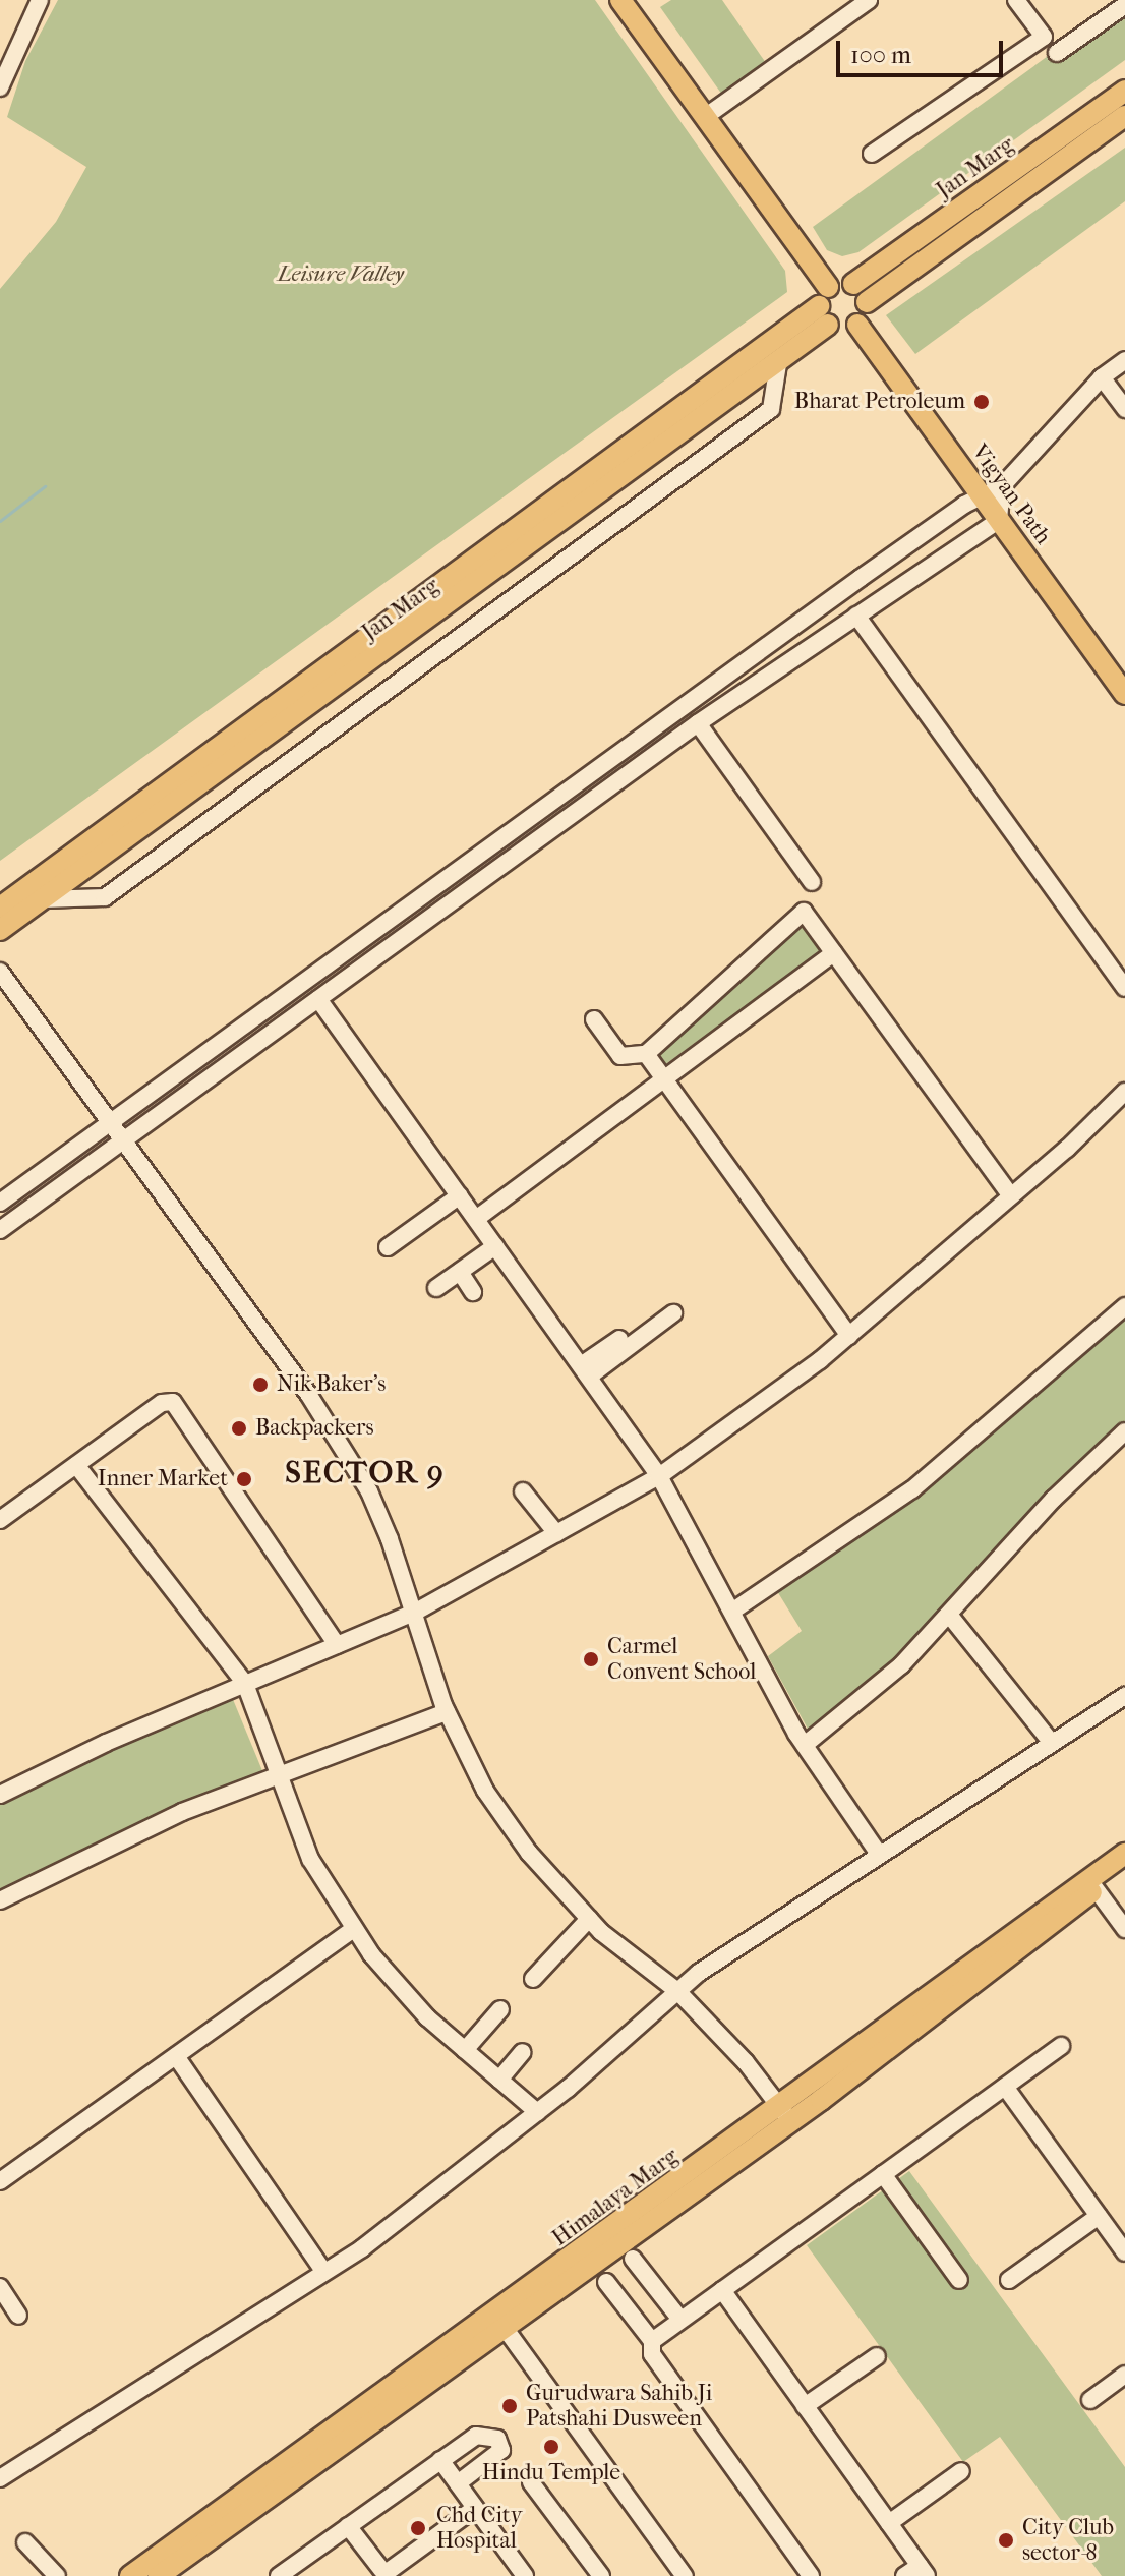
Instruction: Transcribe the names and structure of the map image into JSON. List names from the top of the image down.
{
  "streets": {
    "main road": ["Jan Marg", "Vigyan Path", "Himalaya Marg"]
  },
  "crossings": [
    ["Jan Marg", "Vigyan Path"]
  ],
  "districts": ["SECTOR 9"],
  "parks": ["Leisure Valley"],
  "places": [
    "Bharat Petroleum",
    "Nik Baker's",
    "Backpackers",
    "Inner Market",
    "Carmel Convent School",
    "Gurudwara Sahib Ji Patshahi Dusween",
    "Hindu Temple",
    "Chd City Hospital",
    "City Club sector-8"
  ],
  "scale_bar": "100 m"
}
